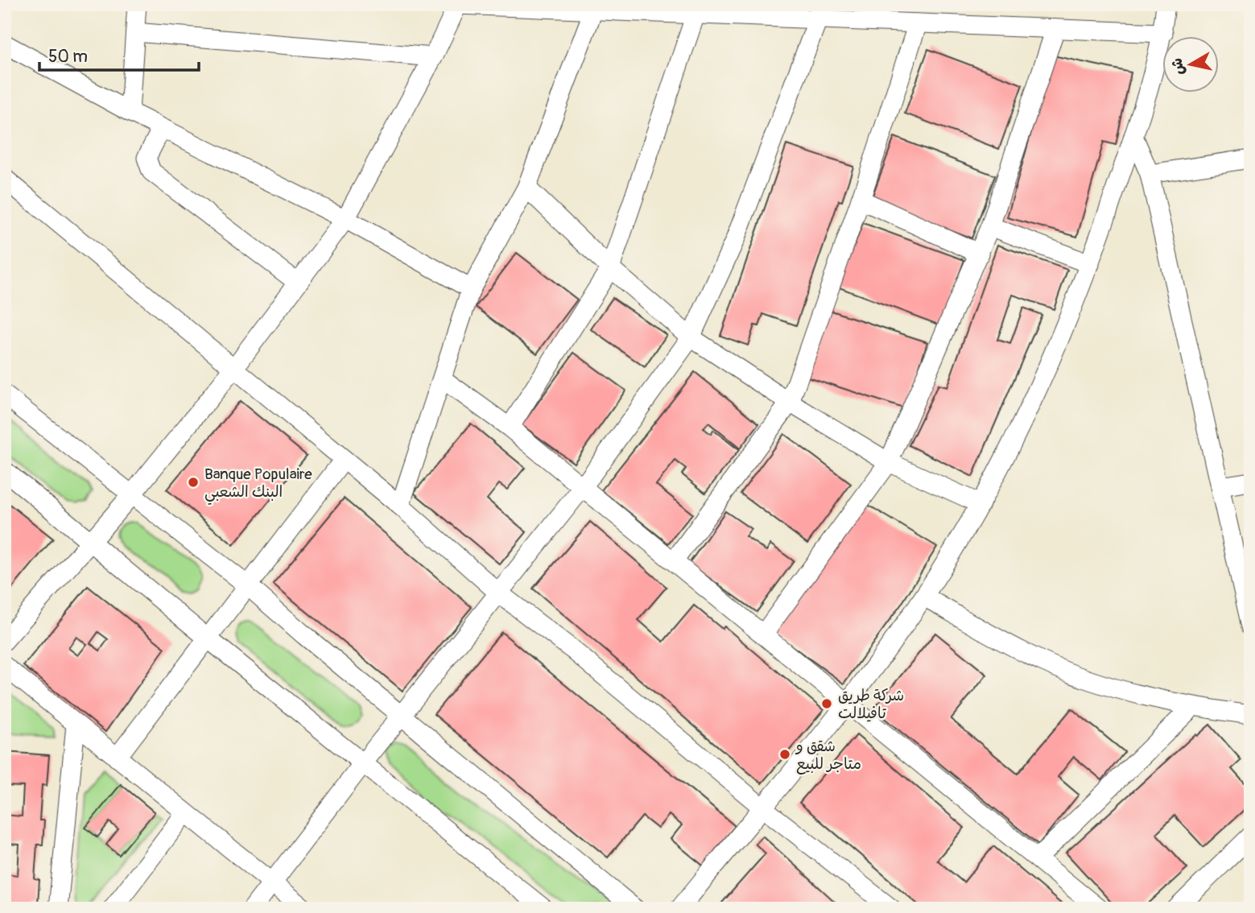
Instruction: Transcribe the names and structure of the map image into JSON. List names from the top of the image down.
{
  "places": ["Banque Populaire البنك الشعبي", "شركة طريق تافيلالت", "شقق و متاجر للبيع"],
  "scale_bar": "50 m",
  "north": "left"
}
